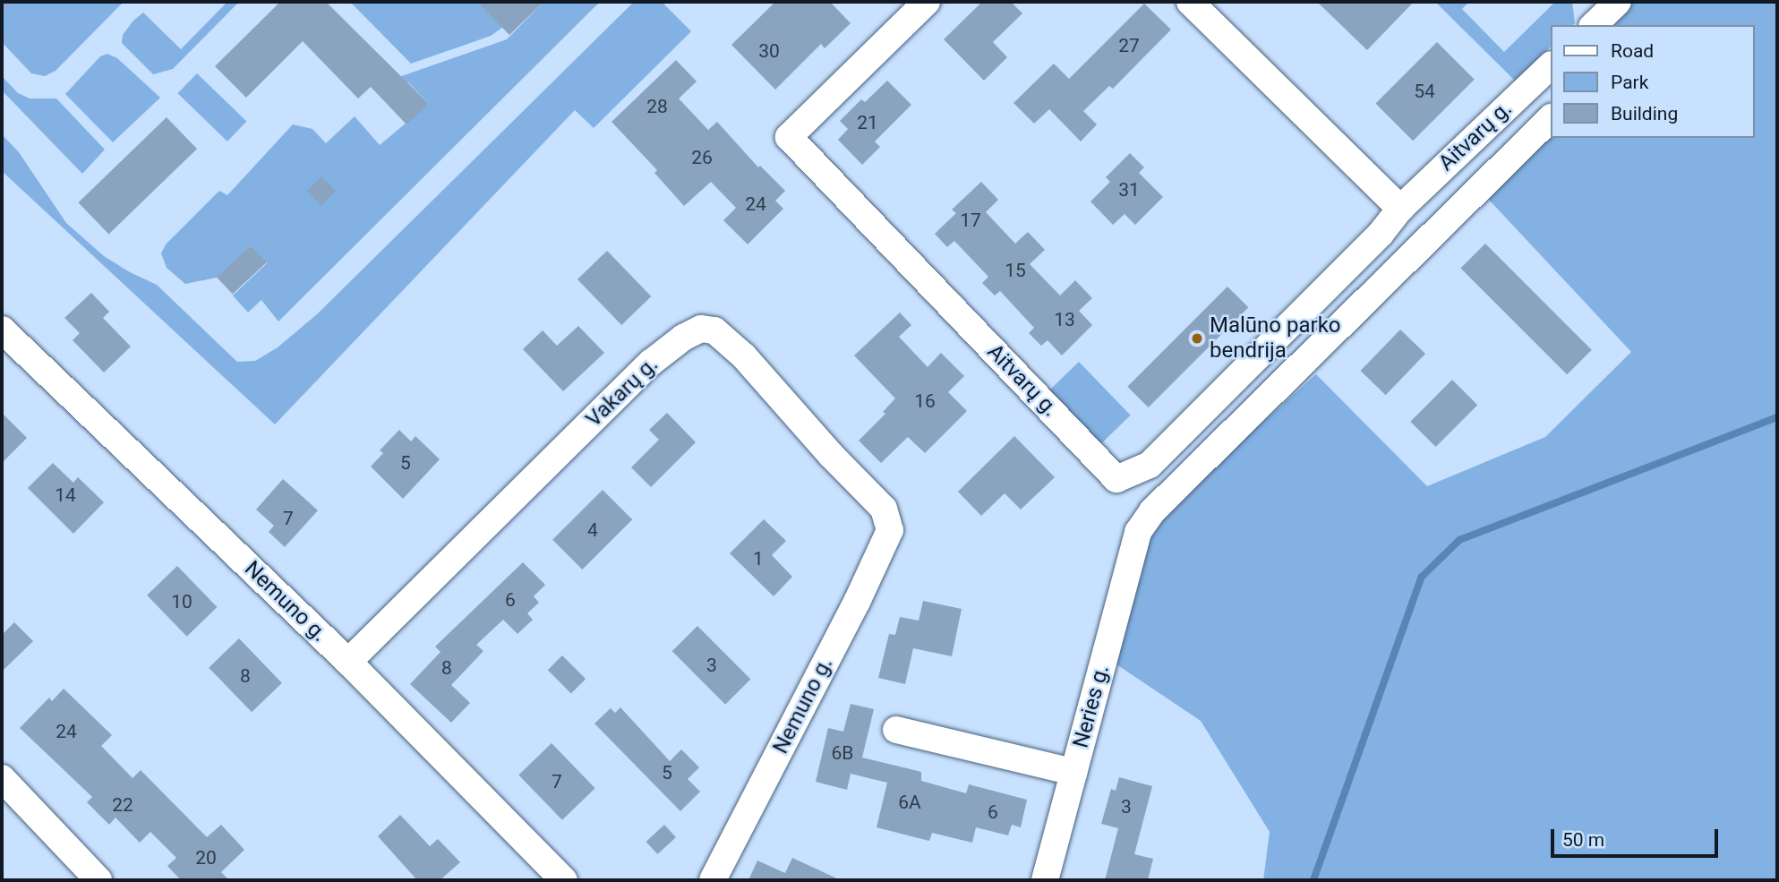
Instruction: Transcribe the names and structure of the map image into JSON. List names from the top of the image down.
{
  "streets": {
    "street": [
      "Aitvarų g.",
      "Vakarų g.",
      "Nemuno g.",
      "Neries g."
    ]
  },
  "crossings": [
    ["Vakarų g.", "Nemuno g."]
  ],
  "places": ["Malūno parko bendrija"],
  "house_numbers": [
    "27",
    "30",
    "54",
    "28",
    "21",
    "26",
    "31",
    "24",
    "17",
    "15",
    "13",
    "16",
    "5",
    "14",
    "7",
    "4",
    "1",
    "6",
    "10",
    "3",
    "8",
    "8",
    "24",
    "6B",
    "5",
    "7",
    "6A",
    "22",
    "3",
    "6",
    "20"
  ],
  "legend": ["Road", "Park", "Building"],
  "scale_bar": "50 m"
}
